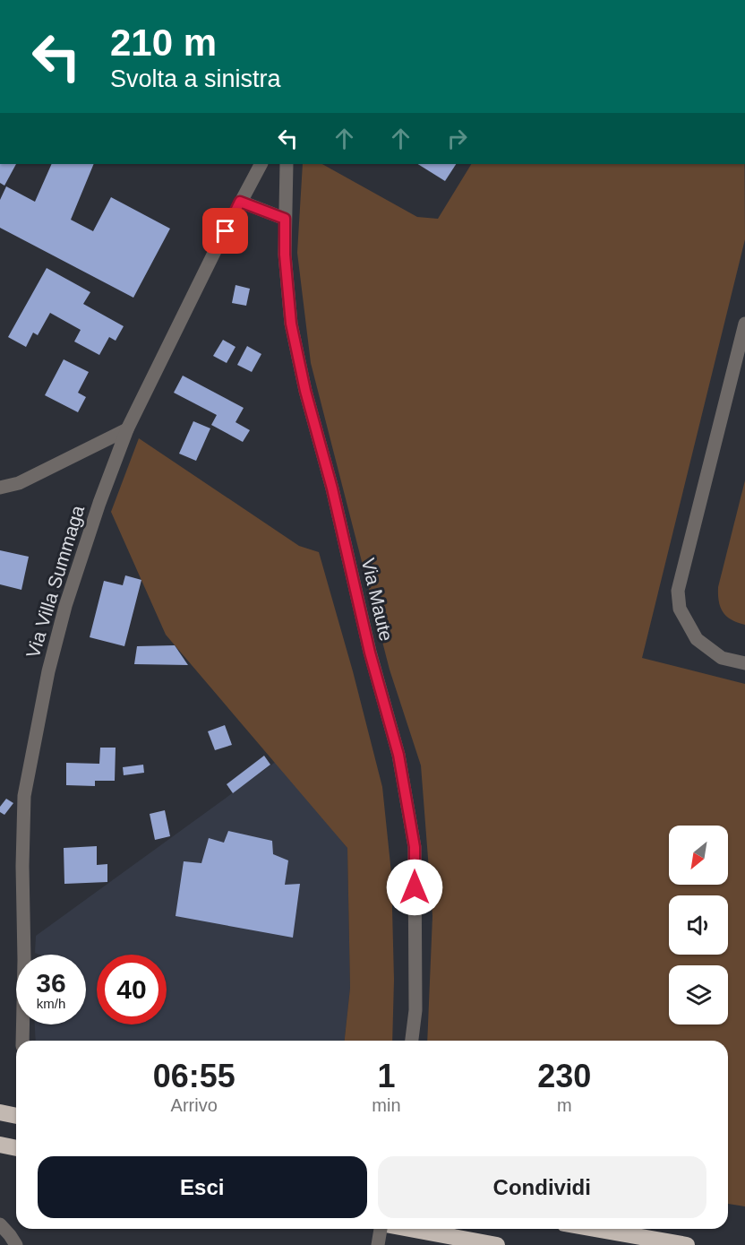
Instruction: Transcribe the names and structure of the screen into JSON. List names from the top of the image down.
{
  "streets": {
    "street": ["Via Villa Summaga", "Via Maute"]
  },
  "north": "bottom left",
  "page": {
    "turn": ["210 m", "Svolta a sinistra"],
    "speed": "36 km/h",
    "limit": "40",
    "eta": [
      "06:55",
      "Arrivo",
      "1",
      "min",
      "230",
      "m"
    ],
    "buttons": ["Esci", "Condividi"]
  }
}
